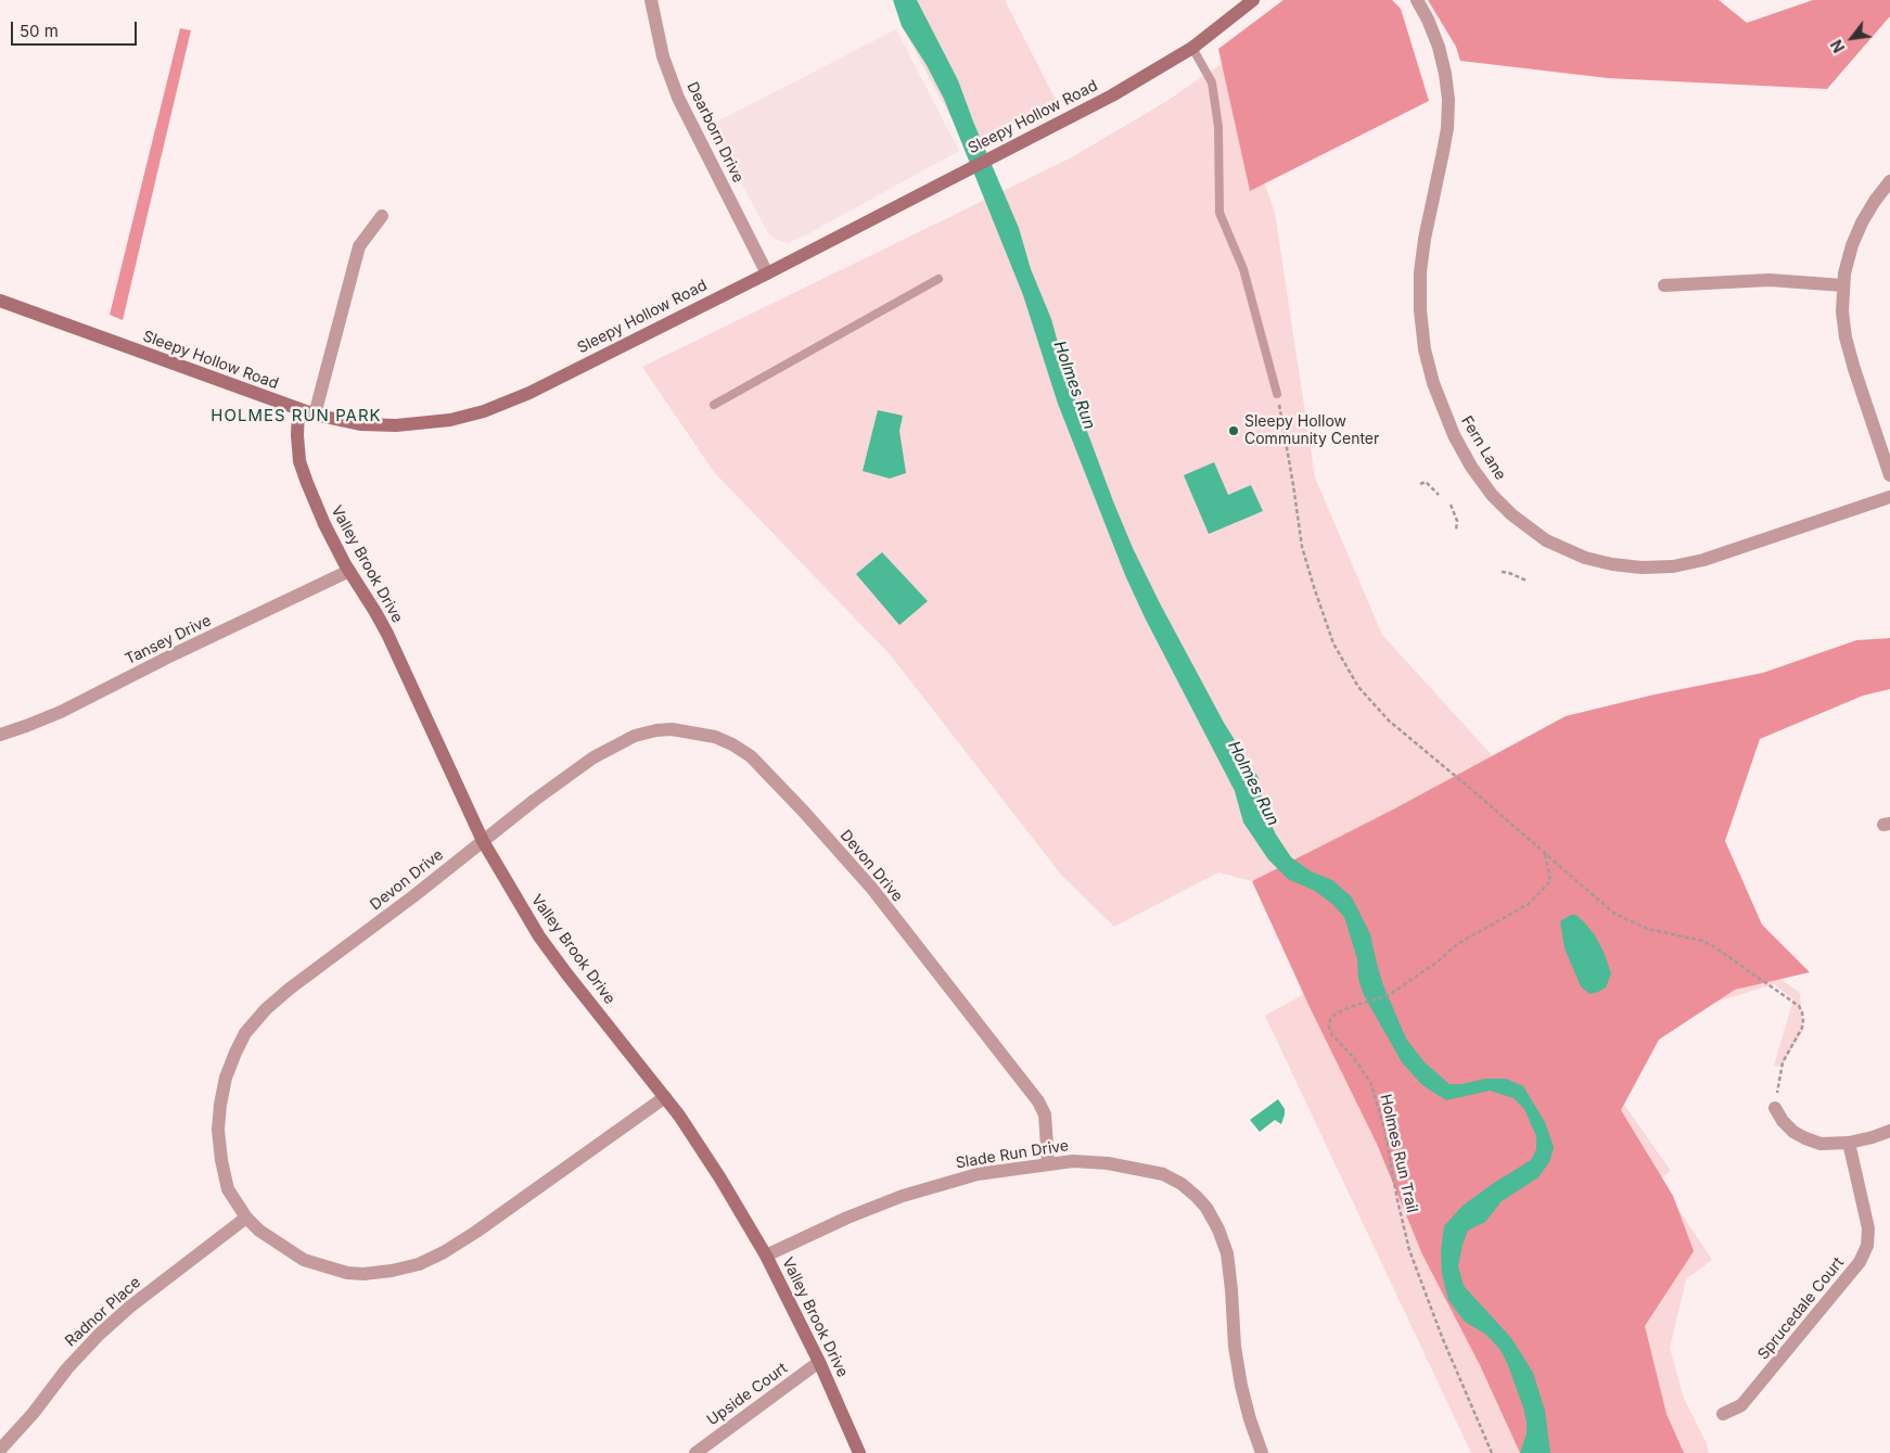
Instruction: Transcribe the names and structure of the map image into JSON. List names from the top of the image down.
{
  "streets": {
    "main road": ["Sleepy Hollow Road", "Valley Brook Drive"],
    "street": [
      "Dearborn Drive",
      "Fern Lane",
      "Tansey Drive",
      "Devon Drive",
      "Slade Run Drive",
      "Sprucedale Court",
      "Radnor Place",
      "Upside Court"
    ],
    "path": ["Holmes Run Trail"]
  },
  "crossings": [
    ["Sleepy Hollow Road", "Dearborn Drive"],
    ["Sleepy Hollow Road", "Valley Brook Drive"],
    ["Valley Brook Drive", "Tansey Drive"],
    ["Valley Brook Drive", "Devon Drive"],
    ["Valley Brook Drive", "Slade Run Drive"],
    ["Valley Brook Drive", "Upside Court"],
    ["Devon Drive", "Slade Run Drive"],
    ["Devon Drive", "Radnor Place"]
  ],
  "districts": ["HOLMES RUN PARK"],
  "water": ["Holmes Run"],
  "places": ["Sleepy Hollow Community Center"],
  "scale_bar": "50 m",
  "north": "bottom left"
}
